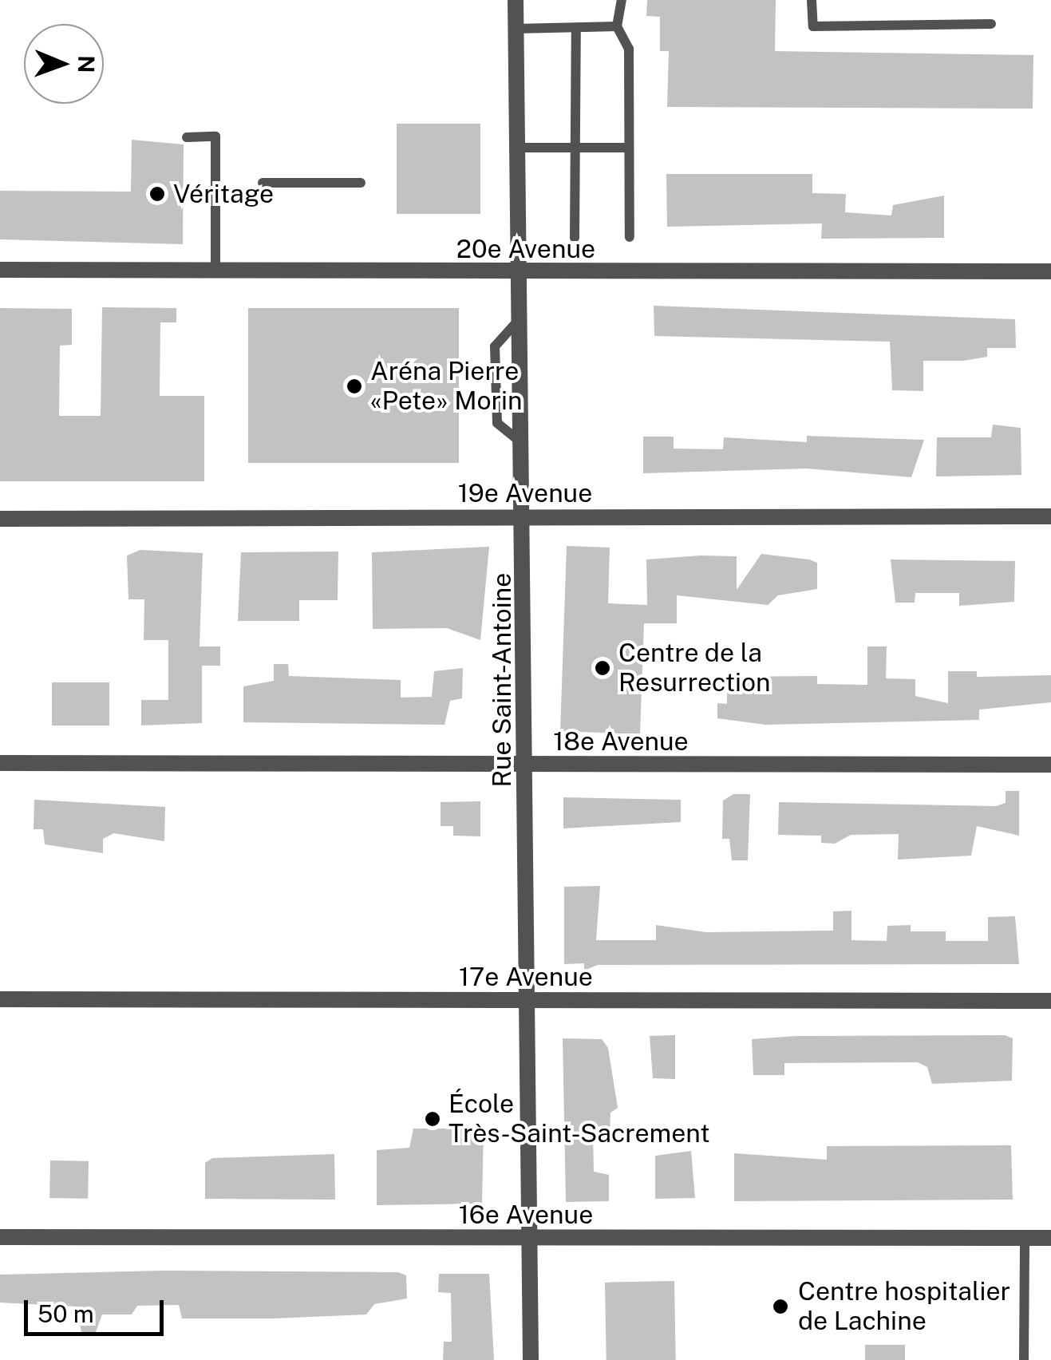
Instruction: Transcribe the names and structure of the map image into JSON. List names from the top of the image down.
{
  "streets": {
    "street": [
      "20e Avenue",
      "19e Avenue",
      "Rue Saint-Antoine",
      "18e Avenue",
      "17e Avenue",
      "16e Avenue"
    ]
  },
  "crossings": [
    ["20e Avenue", "Rue Saint-Antoine"],
    ["19e Avenue", "Rue Saint-Antoine"],
    ["Rue Saint-Antoine", "18e Avenue"],
    ["Rue Saint-Antoine", "17e Avenue"],
    ["Rue Saint-Antoine", "16e Avenue"]
  ],
  "places": [
    "Véritage",
    "Aréna Pierre «Pete» Morin",
    "Centre de la Resurrection",
    "École Très-Saint-Sacrement",
    "Centre hospitalier de Lachine"
  ],
  "scale_bar": "50 m",
  "north": "right"
}
